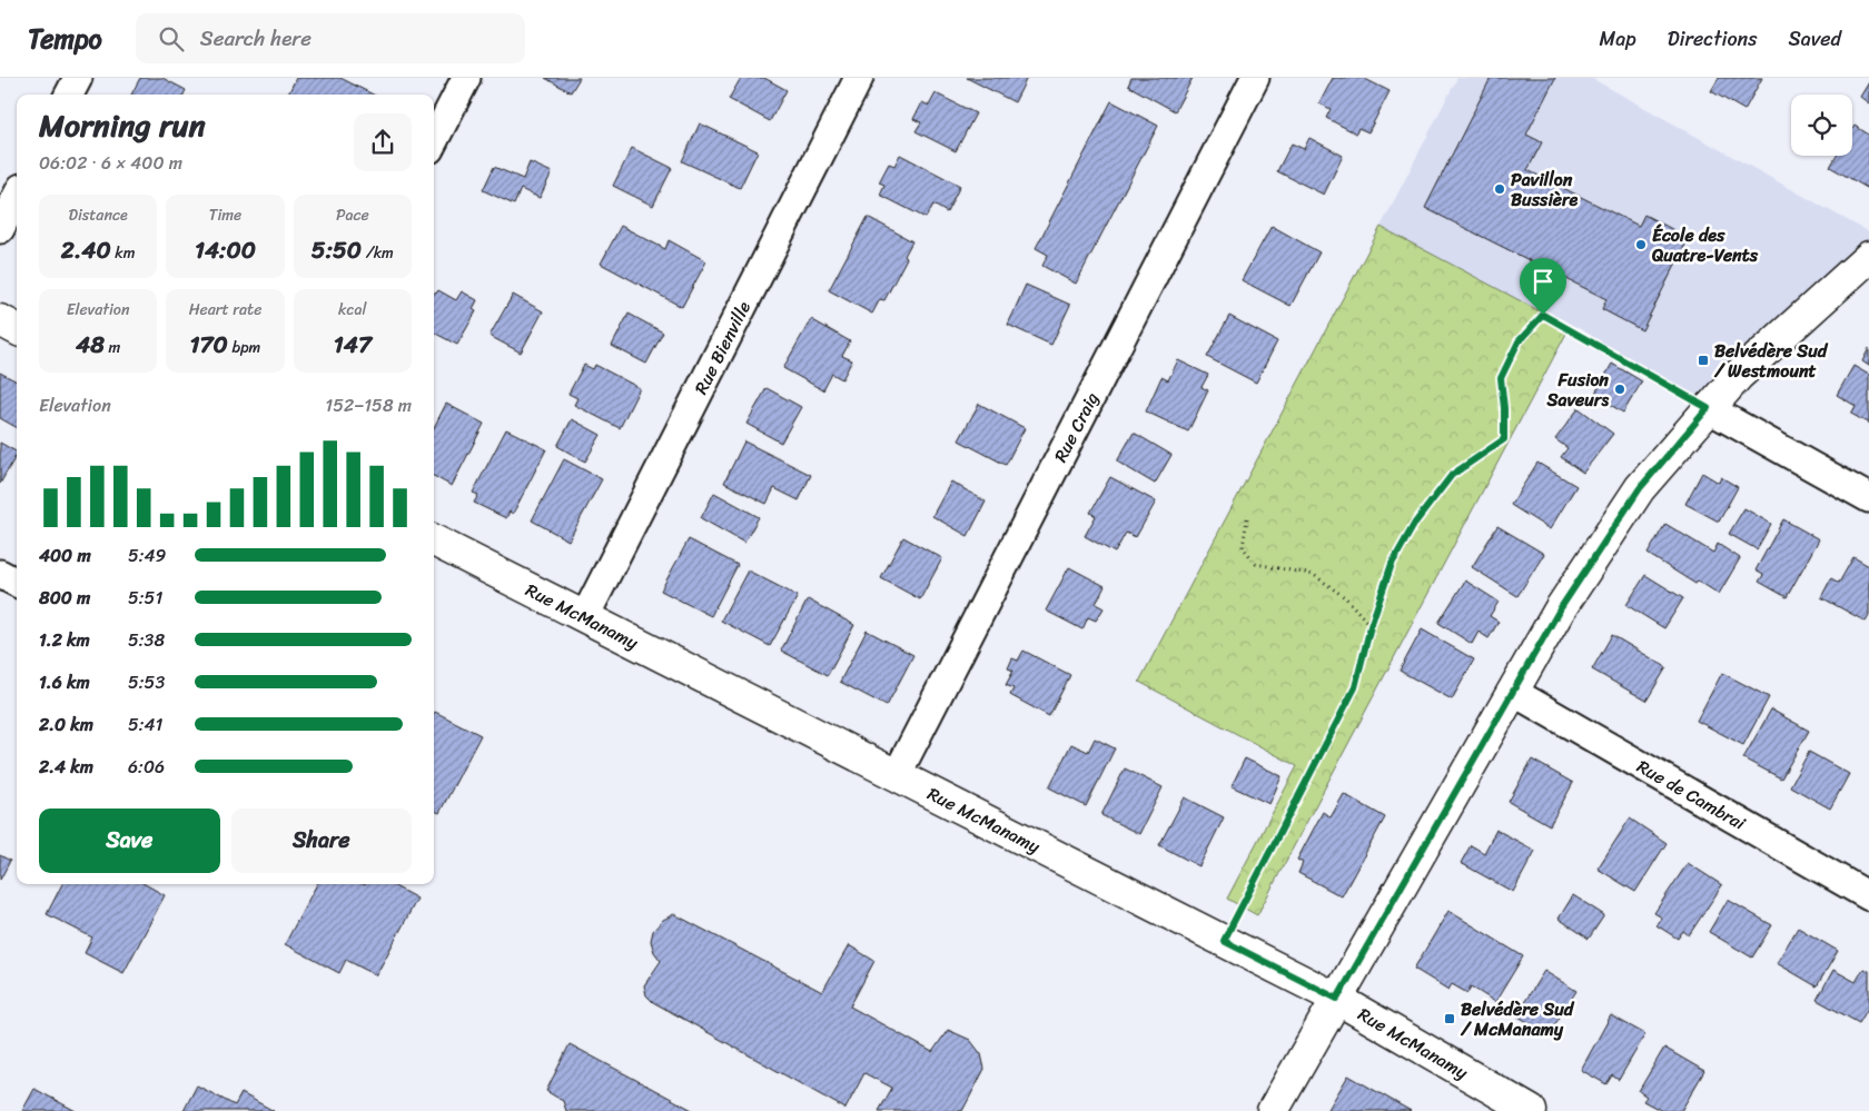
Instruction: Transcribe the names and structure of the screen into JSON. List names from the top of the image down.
{
  "streets": {
    "street": [
      "Rue Bienville",
      "Rue Craig",
      "Rue McManamy",
      "Rue de Cambrai"
    ]
  },
  "crossings": [
    ["Rue Bienville", "Rue McManamy"],
    ["Rue Craig", "Rue McManamy"]
  ],
  "places": {
    "other": ["Pavillon Bussière", "École des Quatre-Vents", "Fusion Saveurs"],
    "transit": ["Belvédère Sud / Westmount", "Belvédère Sud / McManamy"]
  },
  "page": {
    "header": "Tempo",
    "search": "Search here",
    "nav": ["Map", "Directions", "Saved"],
    "heading": ["Morning run", "06:02 · 6 × 400 m"],
    "stats": [
      ["Distance", "2.40 km"],
      ["Time", "14:00"],
      ["Pace", "5:50 /km"],
      ["Elevation", "48 m"],
      ["Heart rate", "170 bpm"],
      ["kcal", "147"]
    ],
    "chart": ["Elevation", "152–158 m"],
    "list": [
      {
        "name": "400 m",
        "note": "5:49"
      },
      {
        "name": "800 m",
        "note": "5:51"
      },
      {
        "name": "1.2 km",
        "note": "5:38"
      },
      {
        "name": "1.6 km",
        "note": "5:53"
      },
      {
        "name": "2.0 km",
        "note": "5:41"
      },
      {
        "name": "2.4 km",
        "note": "6:06"
      }
    ],
    "buttons": ["Save", "Share"]
  }
}
